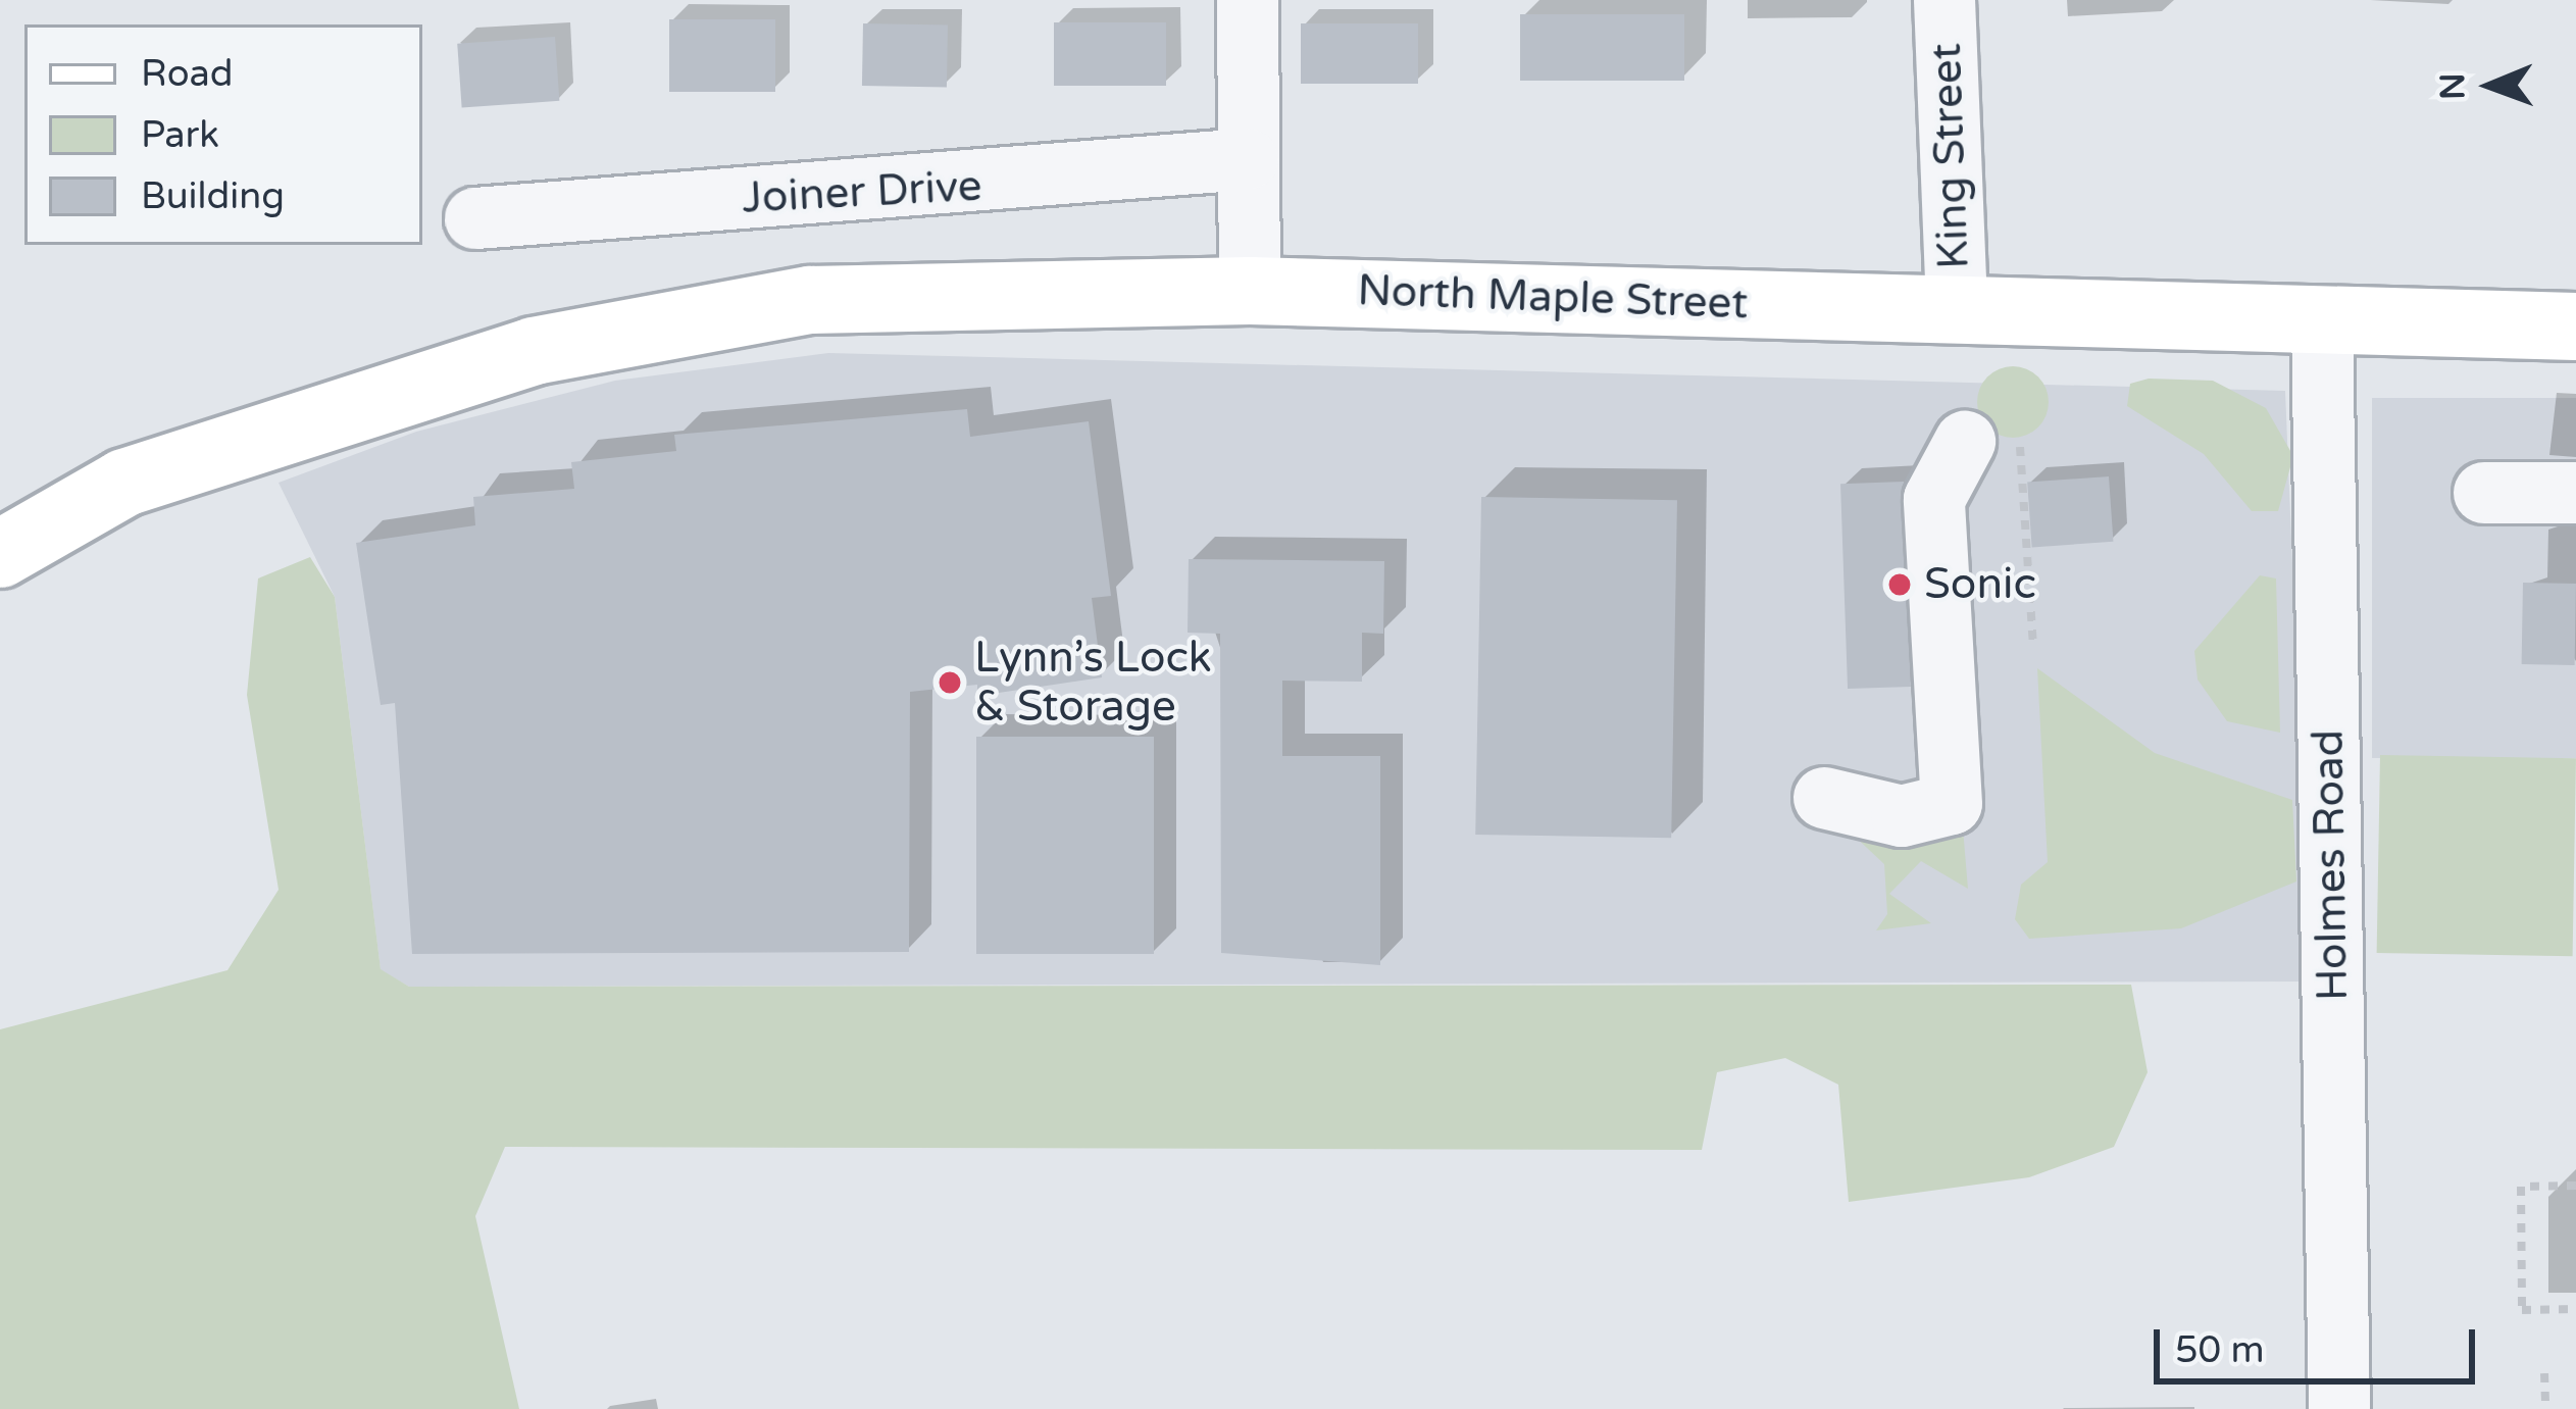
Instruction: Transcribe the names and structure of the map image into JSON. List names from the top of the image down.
{
  "streets": {
    "main road": ["North Maple Street"],
    "street": ["King Street", "Joiner Drive", "Holmes Road"]
  },
  "crossings": [
    ["King Street", "North Maple Street"],
    ["North Maple Street", "Holmes Road"]
  ],
  "places": ["Sonic", "Lynn’s Lock & Storage"],
  "legend": ["Road", "Park", "Building"],
  "scale_bar": "50 m",
  "north": "left"
}
